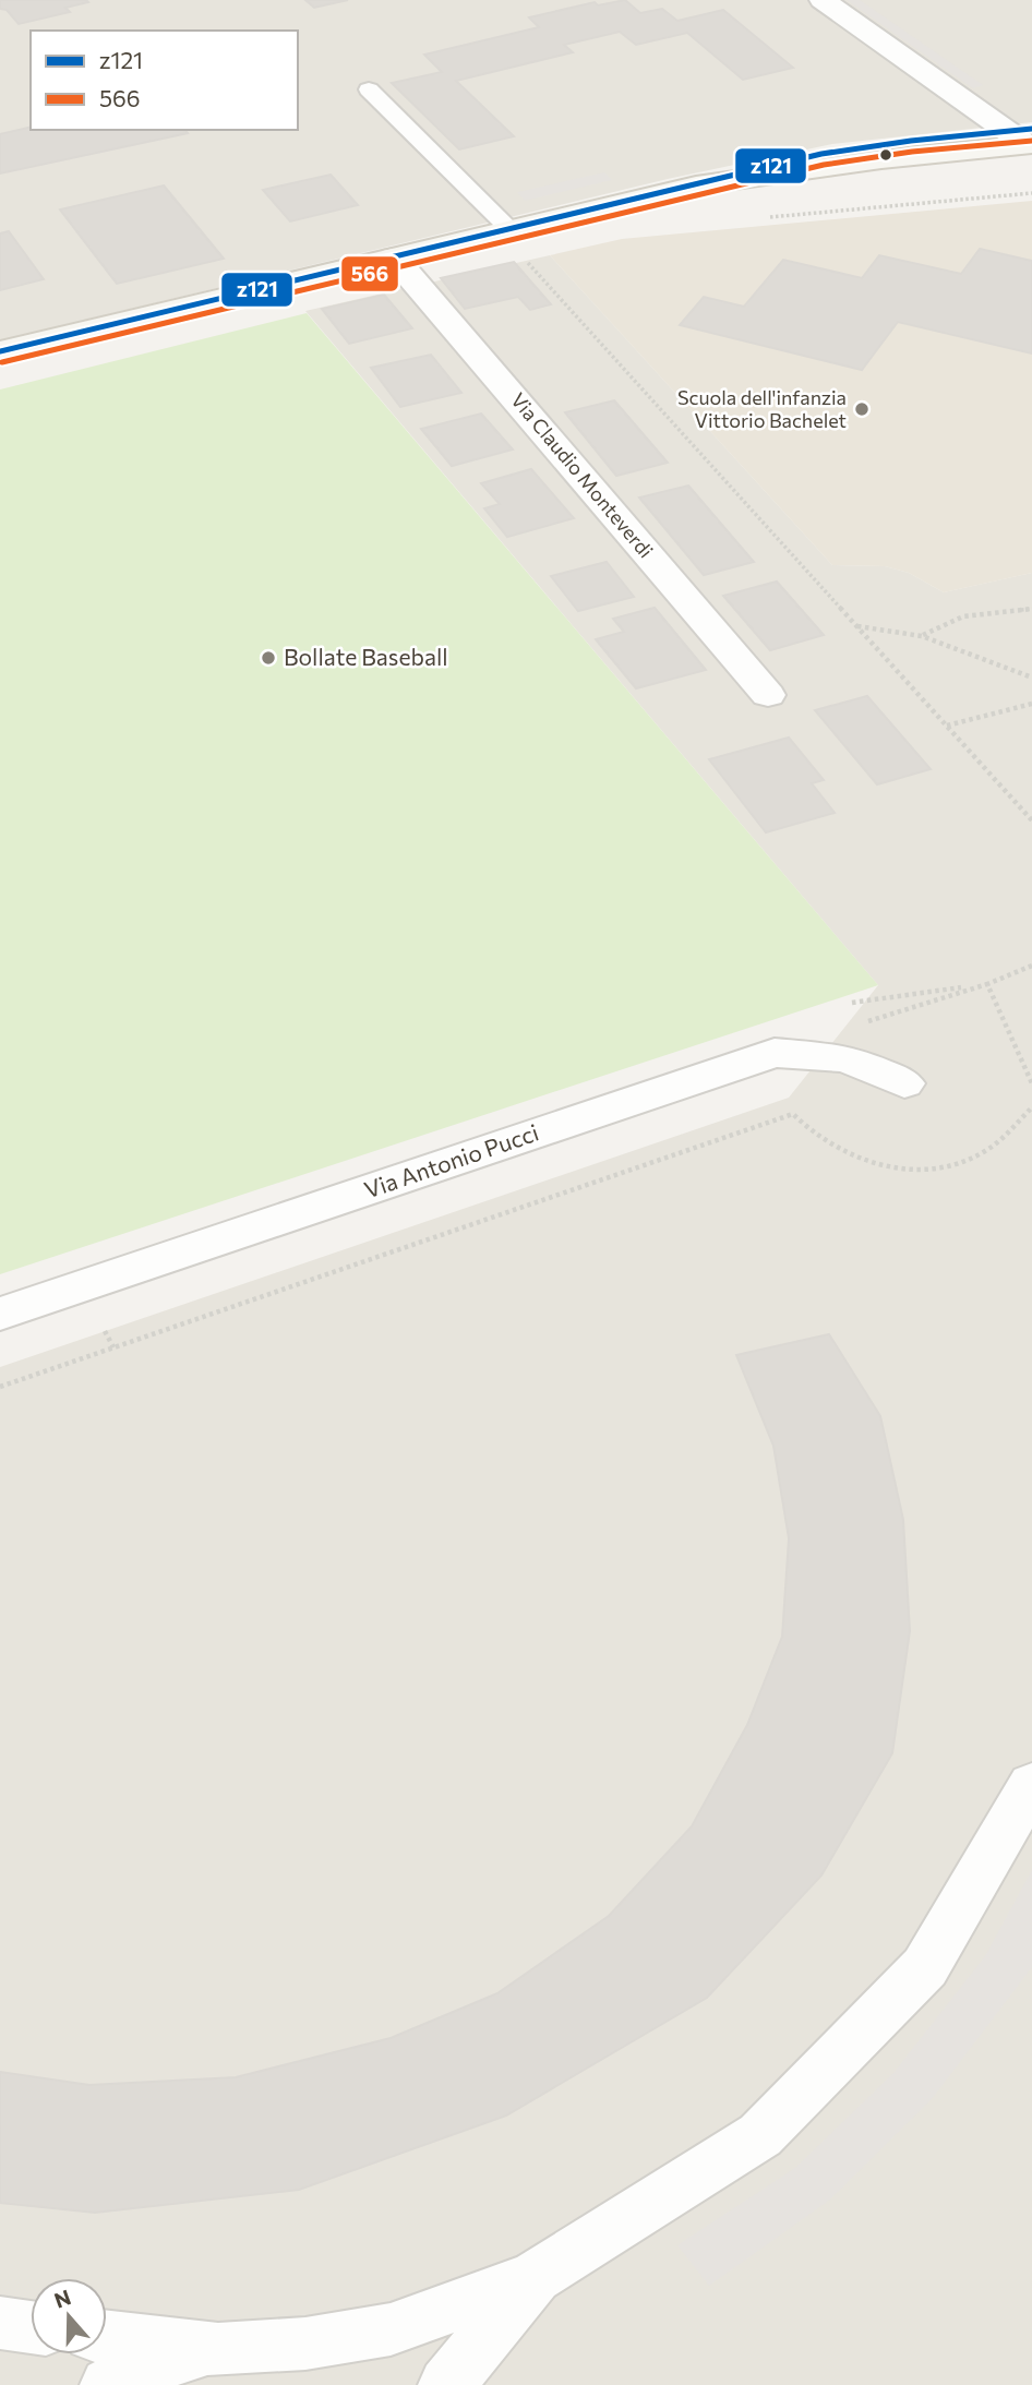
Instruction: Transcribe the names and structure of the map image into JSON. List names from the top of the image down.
{
  "streets": {
    "street": ["Via Claudio Monteverdi", "Via Antonio Pucci"]
  },
  "places": ["Scuola dell'infanzia Vittorio Bachelet", "Bollate Baseball"],
  "lines": ["transit line z121", "transit line 566"],
  "legend": ["z121", "566"],
  "north": "top"
}
